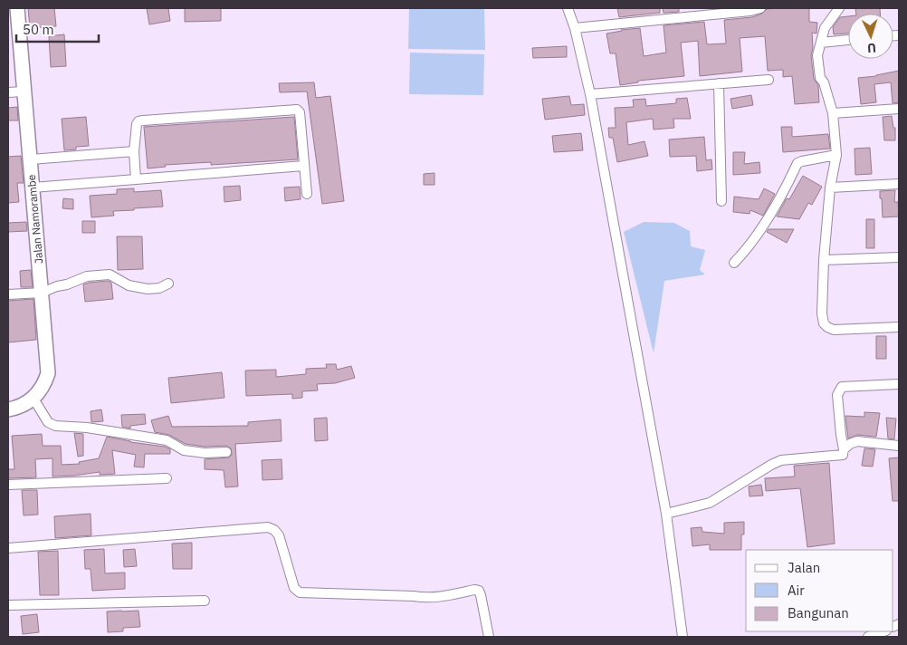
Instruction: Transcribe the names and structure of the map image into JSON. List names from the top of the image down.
{
  "streets": {
    "main road": ["Jalan Namorambe"]
  },
  "legend": ["Jalan", "Air", "Bangunan"],
  "scale_bar": "50 m",
  "north": "bottom"
}
